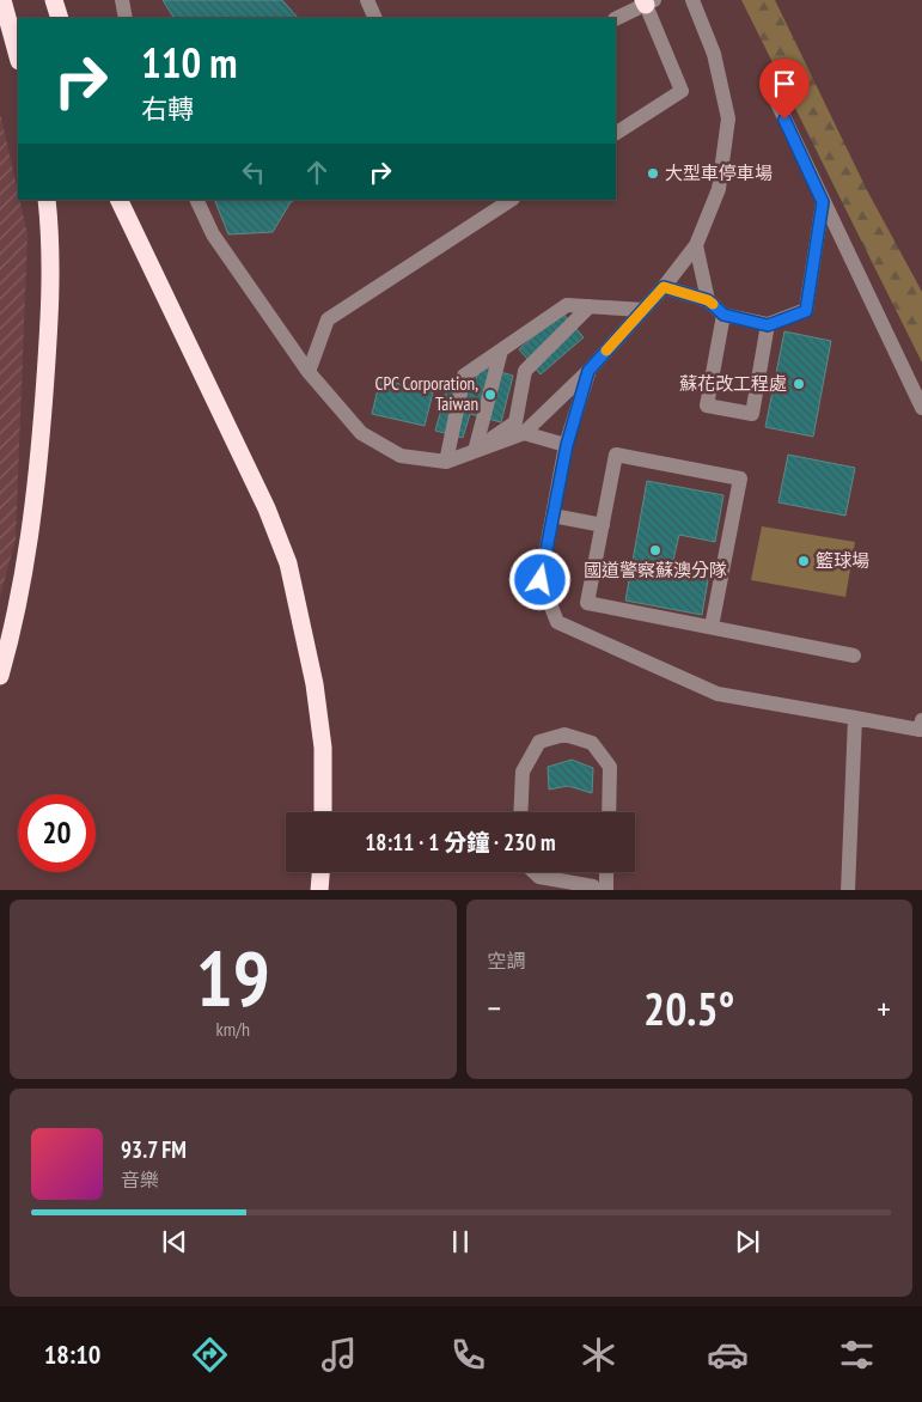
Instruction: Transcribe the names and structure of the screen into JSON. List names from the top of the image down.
{
  "places": [
    "大型車停車場",
    "蘇花改工程處",
    "CPC Corporation, Taiwan",
    "國道警察蘇澳分隊",
    "籃球場"
  ],
  "page": {
    "turn": ["110 m", "右轉"],
    "limit": "20",
    "trip": "18:11 · 1 分鐘 · 230 m",
    "tile": [
      ["19", "km/h"],
      "空調"
    ],
    "heat": ["−", "20.5°", "+"],
    "song": ["93.7 FM", "音樂"],
    "tabs": "18:10"
  }
}
